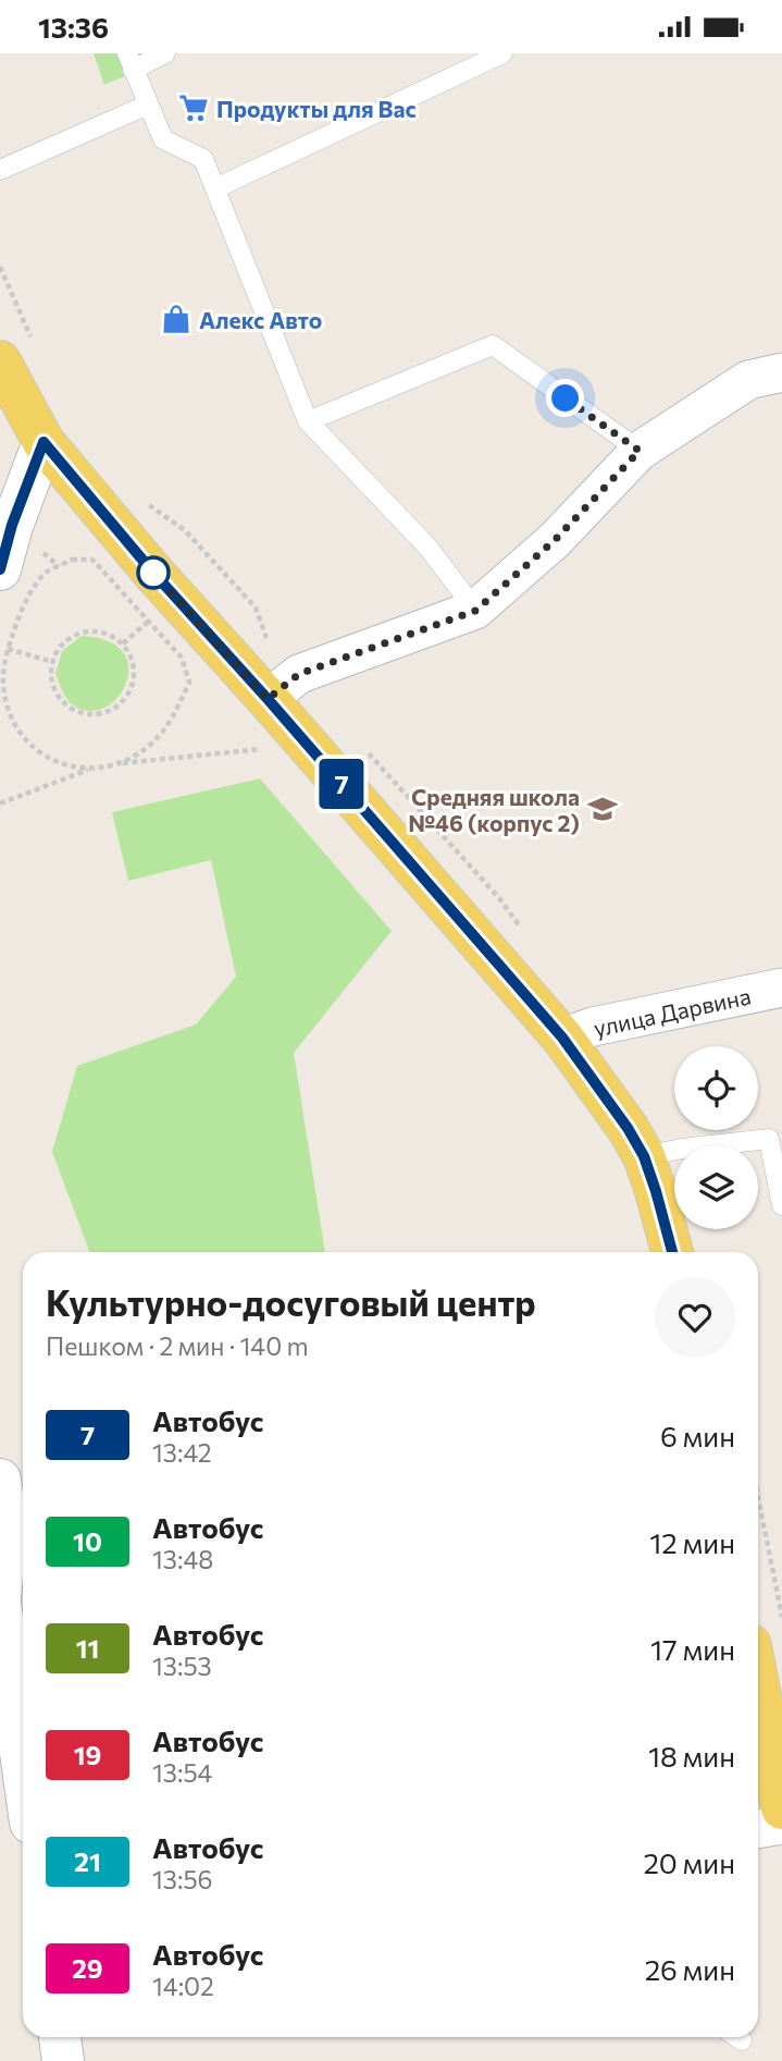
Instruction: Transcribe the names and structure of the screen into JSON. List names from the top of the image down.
{
  "streets": {
    "street": ["улица Дарвина"]
  },
  "places": {
    "supermarket": ["Продукты для Вас"],
    "shop": ["Алекс Авто"],
    "school or university": ["Средняя школа №46 (корпус 2)"]
  },
  "lines": ["bus line 7"],
  "page": {
    "status": "13:36",
    "on_map": "7",
    "heading": ["Культурно-досуговый центр", "Пешком · 2 мин · 140 m"],
    "list": [
      {
        "mark": "7",
        "name": "Автобус",
        "note": "13:42",
        "value": "6 мин"
      },
      {
        "mark": "10",
        "name": "Автобус",
        "note": "13:48",
        "value": "12 мин"
      },
      {
        "mark": "11",
        "name": "Автобус",
        "note": "13:53",
        "value": "17 мин"
      },
      {
        "mark": "19",
        "name": "Автобус",
        "note": "13:54",
        "value": "18 мин"
      },
      {
        "mark": "21",
        "name": "Автобус",
        "note": "13:56",
        "value": "20 мин"
      },
      {
        "mark": "29",
        "name": "Автобус",
        "note": "14:02",
        "value": "26 мин"
      }
    ]
  }
}
